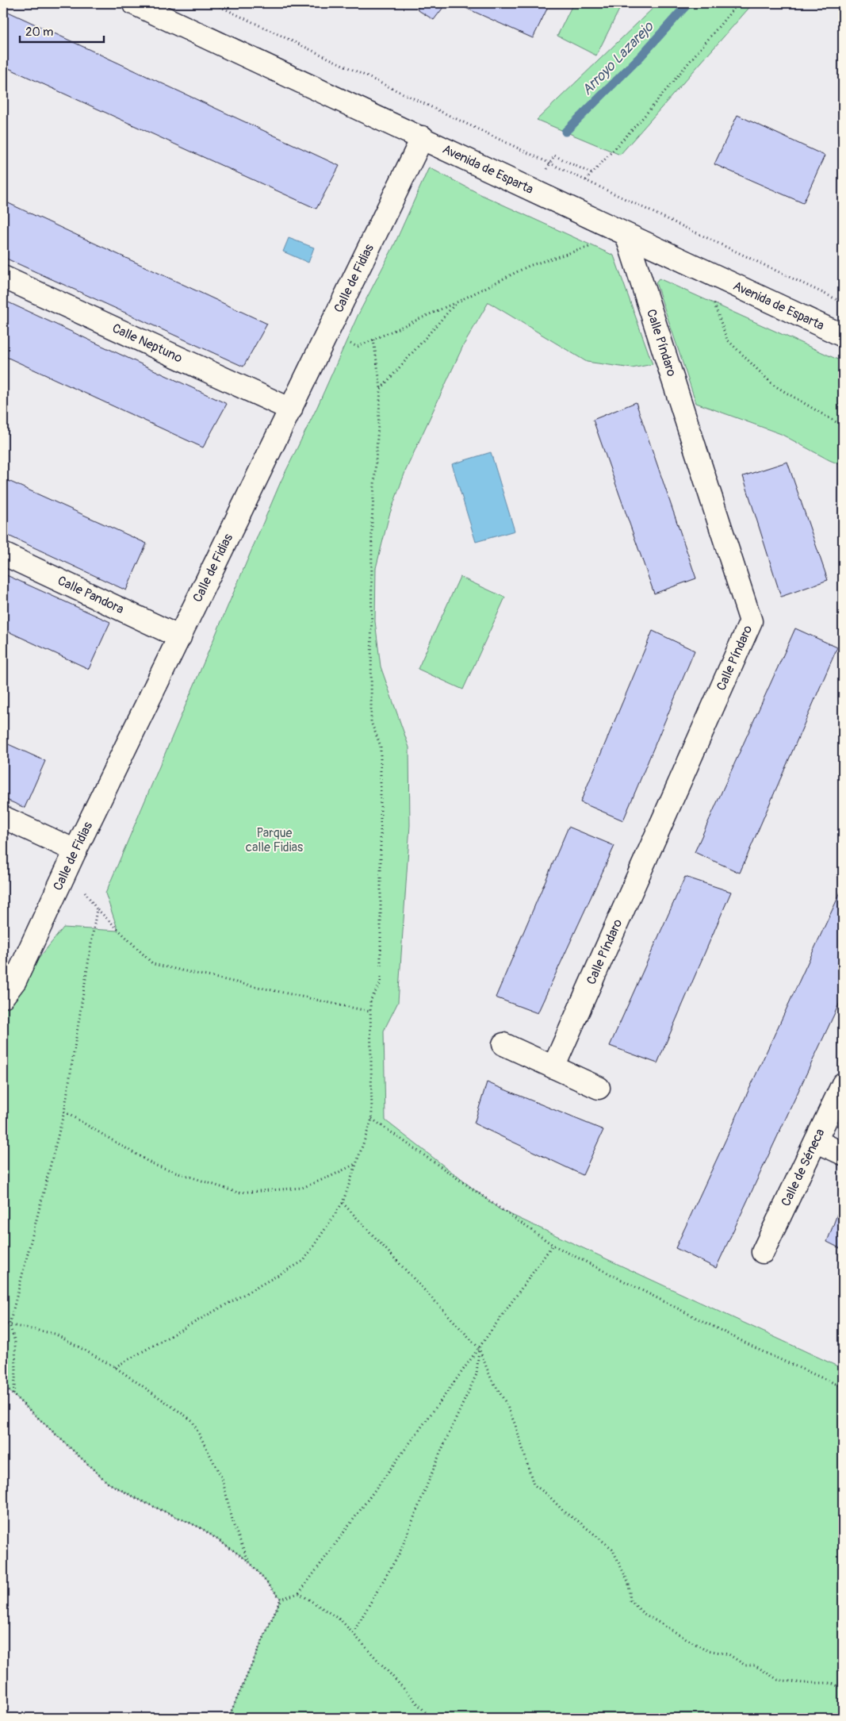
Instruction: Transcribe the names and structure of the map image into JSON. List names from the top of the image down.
{
  "streets": {
    "street": [
      "Avenida de Esparta",
      "Calle de Fidias",
      "Calle Neptuno",
      "Calle Píndaro",
      "Calle Pandora",
      "Calle de Séneca"
    ]
  },
  "crossings": [
    ["Avenida de Esparta", "Calle de Fidias"],
    ["Avenida de Esparta", "Calle Píndaro"],
    ["Calle de Fidias", "Calle Neptuno"],
    ["Calle de Fidias", "Calle Pandora"]
  ],
  "water": ["Arroyo Lazarejo"],
  "parks": ["Parque calle Fidias"],
  "scale_bar": "20 m"
}
